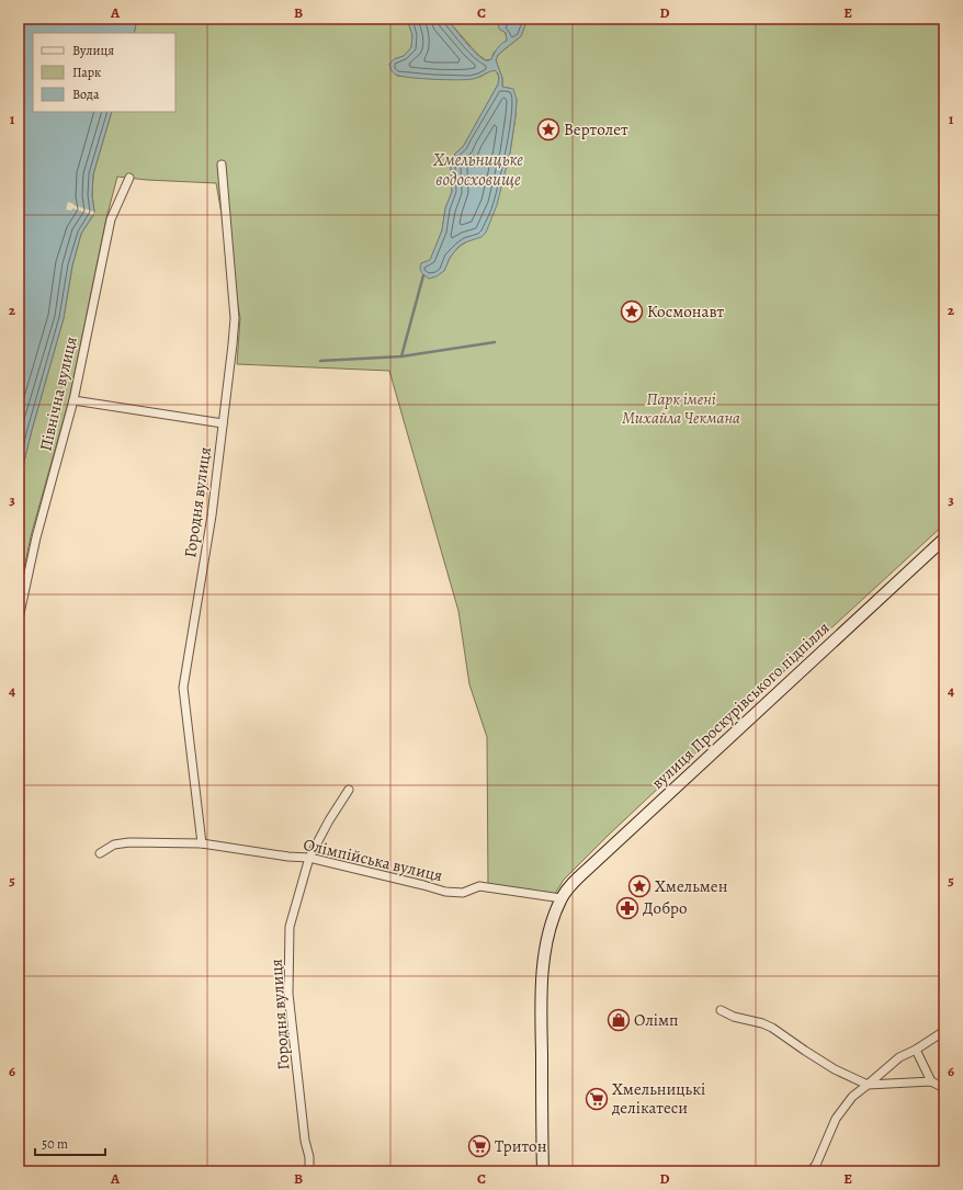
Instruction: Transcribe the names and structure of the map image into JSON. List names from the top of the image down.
{
  "streets": {
    "main road": ["вулиця Проскурівського підпілля"],
    "street": ["Північна вулиця", "Городня вулиця", "Олімпійська вулиця"]
  },
  "crossings": [
    ["Городня вулиця", "Олімпійська вулиця"],
    ["вулиця Проскурівського підпілля", "Олімпійська вулиця"]
  ],
  "water": ["Хмельницьке водосховище"],
  "parks": ["Парк імені Михайла Чекмана"],
  "places": {
    "place": ["Вертолет", "Космонавт", "Хмельмен"],
    "pharmacy": ["Добро"],
    "shop": ["Олімп"],
    "supermarket": ["Хмельницькі делікатеси", "Тритон"]
  },
  "legend": ["Вулиця", "Парк", "Вода"],
  "scale_bar": "50 m",
  "grid": {
    "columns": [
      "A",
      "B",
      "C",
      "D",
      "E"
    ],
    "rows": [
      "1",
      "2",
      "3",
      "4",
      "5",
      "6"
    ]
  }
}
